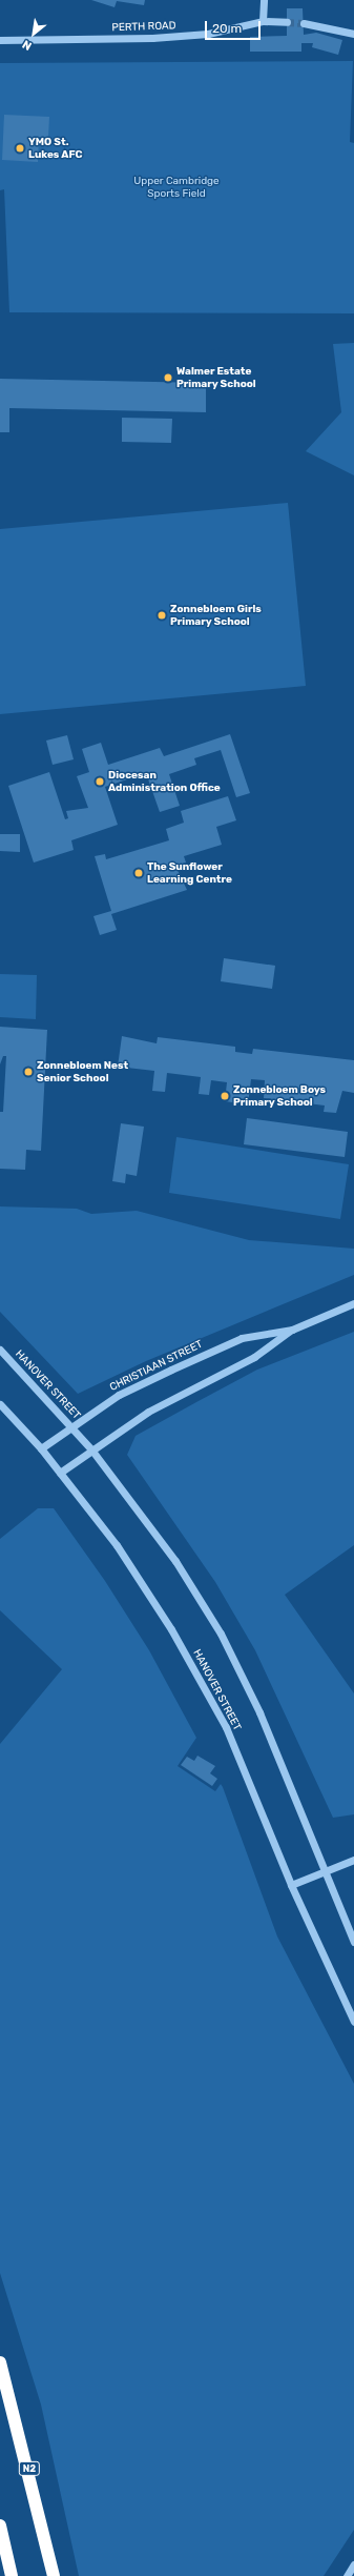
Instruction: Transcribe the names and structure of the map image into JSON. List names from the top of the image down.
{
  "streets": {
    "highway": ["N2"],
    "street": ["PERTH ROAD", "CHRISTIAAN STREET", "HANOVER STREET"]
  },
  "crossings": [
    ["CHRISTIAAN STREET", "HANOVER STREET"]
  ],
  "parks": ["Upper Cambridge Sports Field"],
  "places": [
    "YMO St. Lukes AFC",
    "Walmer Estate Primary School",
    "Zonnebloem Girls Primary School",
    "Diocesan Administration Office",
    "The Sunflower Learning Centre",
    "Zonnebloem Nest Senior School",
    "Zonnebloem Boys Primary School"
  ],
  "scale_bar": "20 m",
  "north": "bottom left"
}
